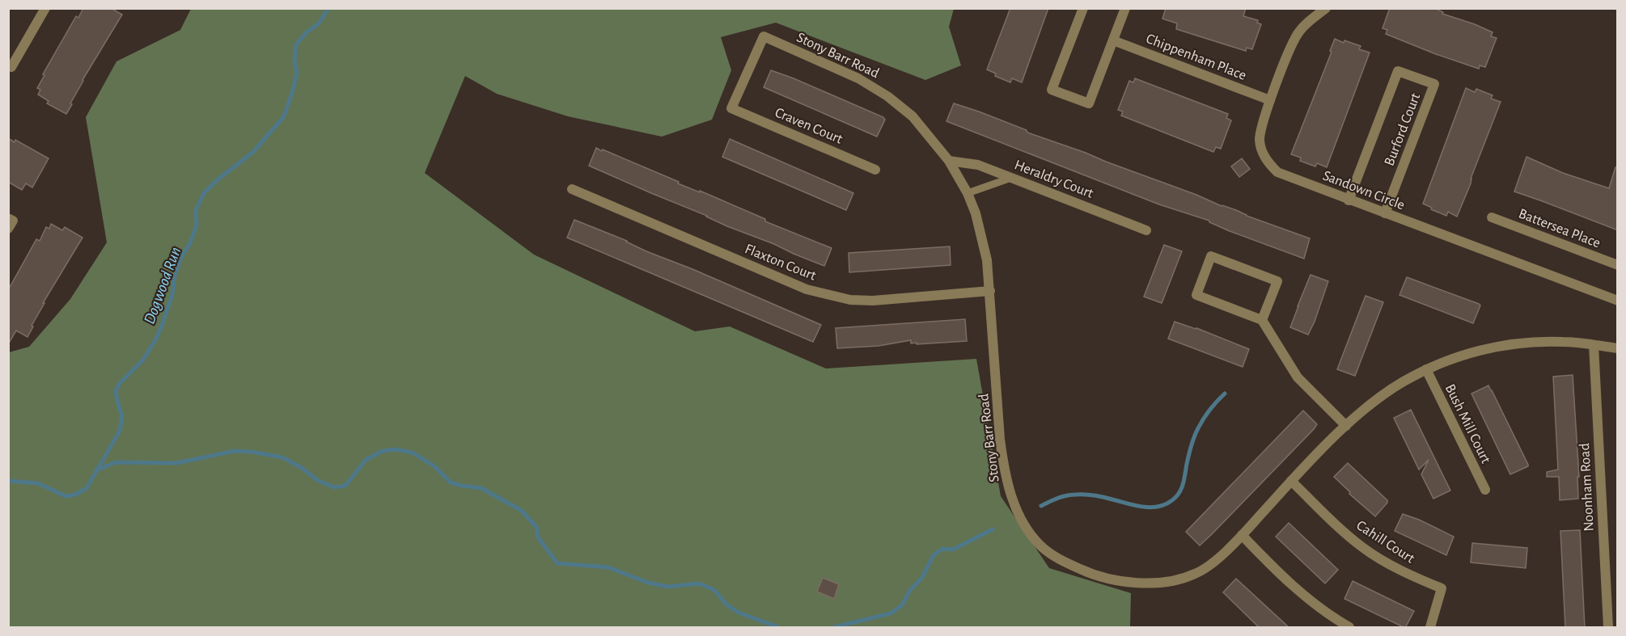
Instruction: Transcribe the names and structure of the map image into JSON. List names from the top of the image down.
{
  "streets": {
    "street": [
      "Stony Barr Road",
      "Chippenham Place",
      "Craven Court",
      "Burford Court",
      "Heraldry Court",
      "Sandown Circle",
      "Battersea Place",
      "Flaxton Court",
      "Bush Mill Court",
      "Noonham Road",
      "Cahill Court"
    ]
  },
  "crossings": [
    ["Stony Barr Road", "Craven Court"],
    ["Stony Barr Road", "Heraldry Court"],
    ["Stony Barr Road", "Flaxton Court"],
    ["Stony Barr Road", "Bush Mill Court"],
    ["Stony Barr Road", "Noonham Road"],
    ["Stony Barr Road", "Cahill Court"],
    ["Chippenham Place", "Sandown Circle"],
    ["Burford Court", "Sandown Circle"]
  ],
  "water": ["Dogwood Run"]
}
